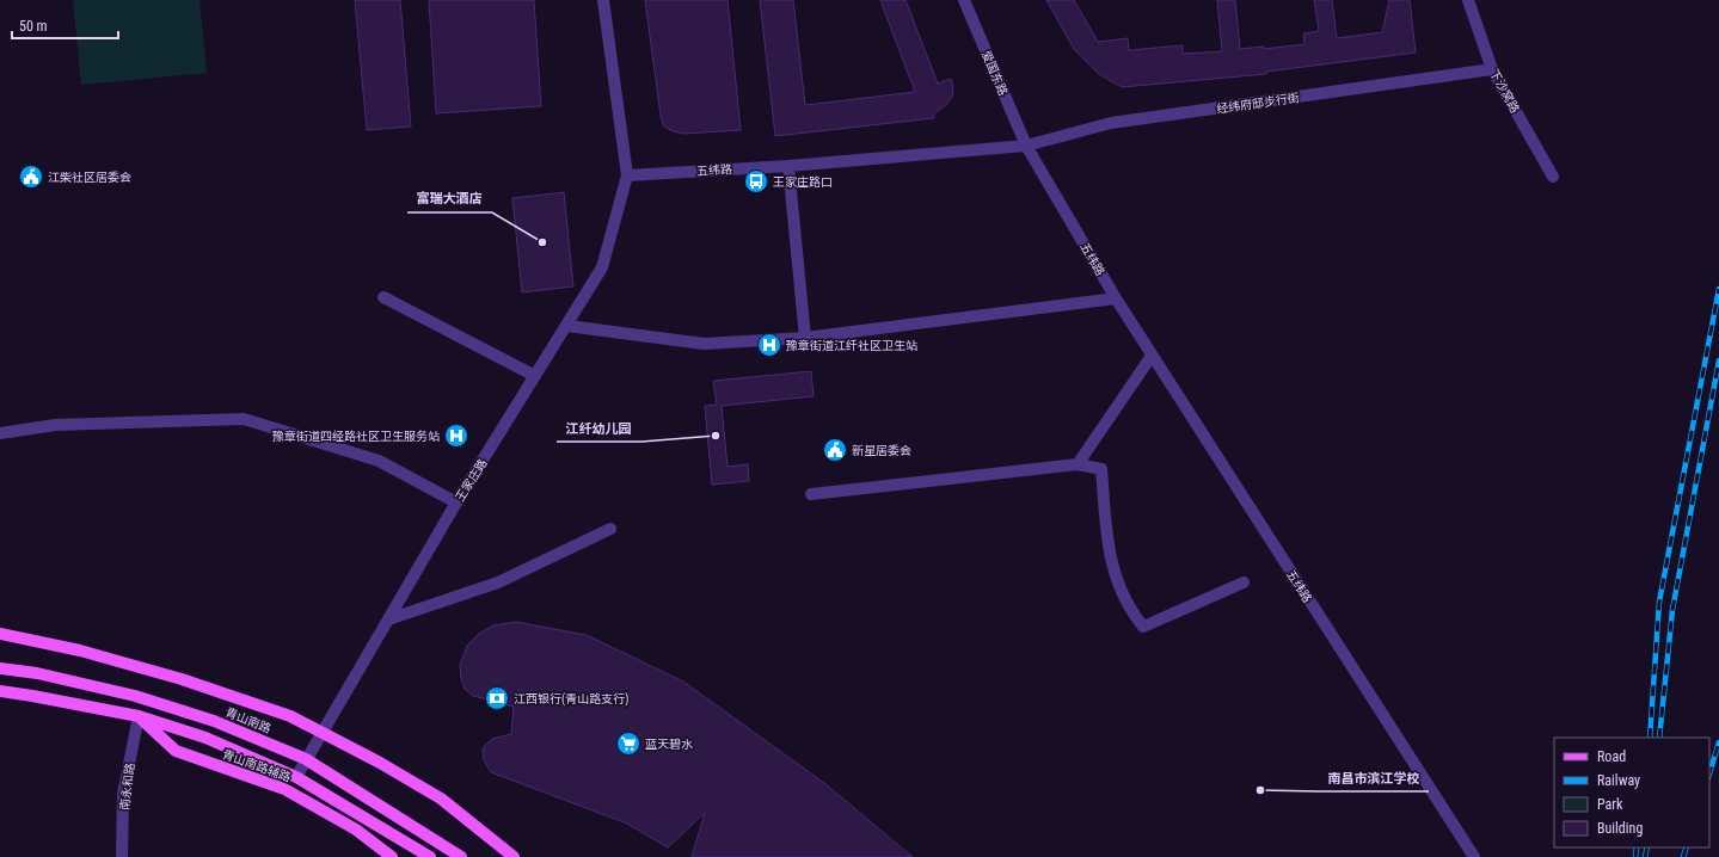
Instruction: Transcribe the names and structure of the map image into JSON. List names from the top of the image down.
{
  "streets": {
    "main road": ["青山南路", "青山南路辅路"],
    "street": [
      "爱国东路",
      "下沙窝路",
      "经纬府邸步行街",
      "五纬路",
      "王家庄路",
      "南永和路"
    ]
  },
  "crossings": [
    ["爱国东路", "经纬府邸步行街"],
    ["爱国东路", "五纬路"],
    ["下沙窝路", "经纬府邸步行街"],
    ["经纬府邸步行街", "五纬路"],
    ["五纬路", "王家庄路"],
    ["王家庄路", "青山南路"],
    ["青山南路辅路", "南永和路"]
  ],
  "places": {
    "public building": ["江柴社区居委会", "新星居委会"],
    "bus stop": ["王家庄路口"],
    "other": ["富瑞大酒店", "江纤幼儿园", "南昌市滨江学校"],
    "hospital": ["豫章街道江纤社区卫生站", "豫章街道四经路社区卫生服务站"],
    "bank": ["江西银行(青山路支行)"],
    "supermarket": ["蓝天碧水"]
  },
  "legend": [
    "Road",
    "Railway",
    "Park",
    "Building"
  ],
  "scale_bar": "50 m"
}
